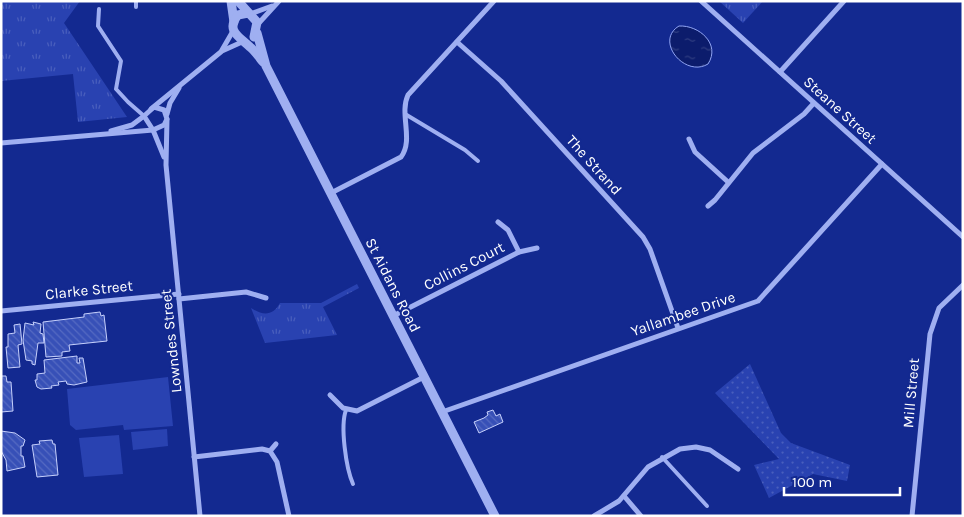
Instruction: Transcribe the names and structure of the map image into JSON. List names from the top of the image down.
{
  "streets": {
    "street": [
      "Steane Street",
      "The Strand",
      "Collins Court",
      "St Aidans Road",
      "Clarke Street",
      "Yallambee Drive",
      "Lowndes Street",
      "Mill Street"
    ]
  },
  "crossings": [
    ["Steane Street", "Yallambee Drive"],
    ["The Strand", "Yallambee Drive"],
    ["Collins Court", "St Aidans Road"],
    ["St Aidans Road", "Yallambee Drive"],
    ["Clarke Street", "Lowndes Street"]
  ],
  "scale_bar": "100 m"
}
